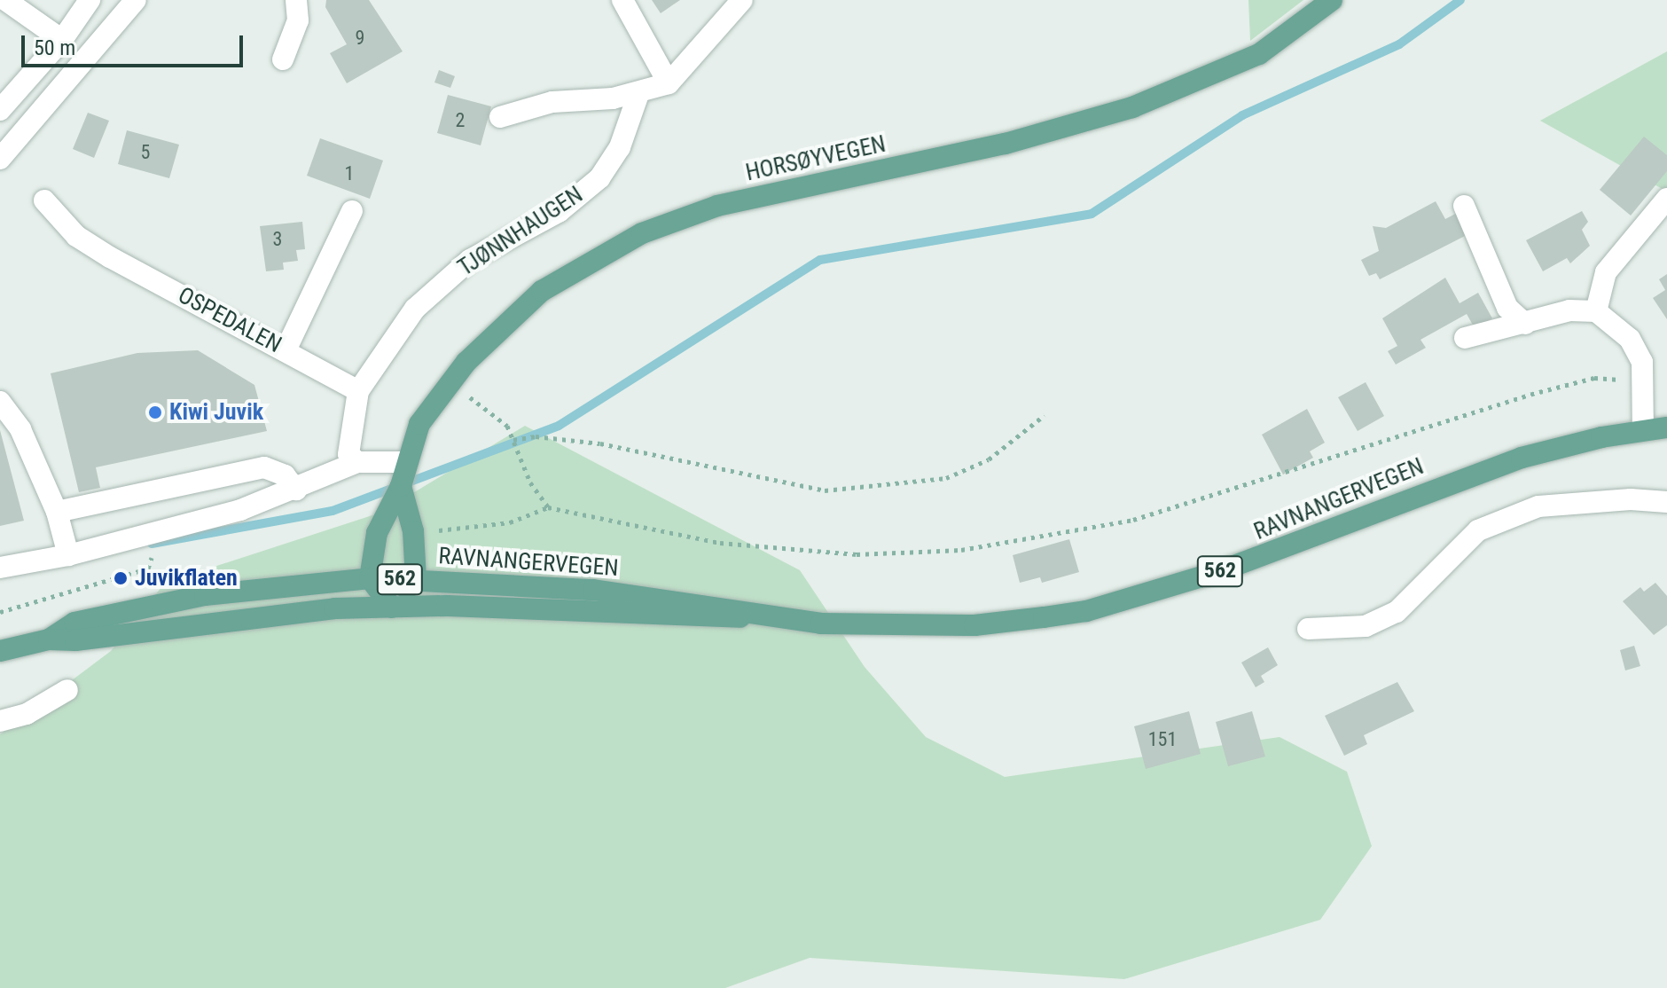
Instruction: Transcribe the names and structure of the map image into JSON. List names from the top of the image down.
{
  "streets": {
    "main road": ["HORSØYVEGEN", "RAVNANGERVEGEN", "562"],
    "street": ["TJØNNHAUGEN", "OSPEDALEN"]
  },
  "crossings": [
    ["HORSØYVEGEN", "RAVNANGERVEGEN"],
    ["TJØNNHAUGEN", "OSPEDALEN"]
  ],
  "places": ["Kiwi Juvik", "Juvikflaten"],
  "house_numbers": [
    "9",
    "2",
    "5",
    "1",
    "3",
    "151"
  ],
  "scale_bar": "50 m"
}
